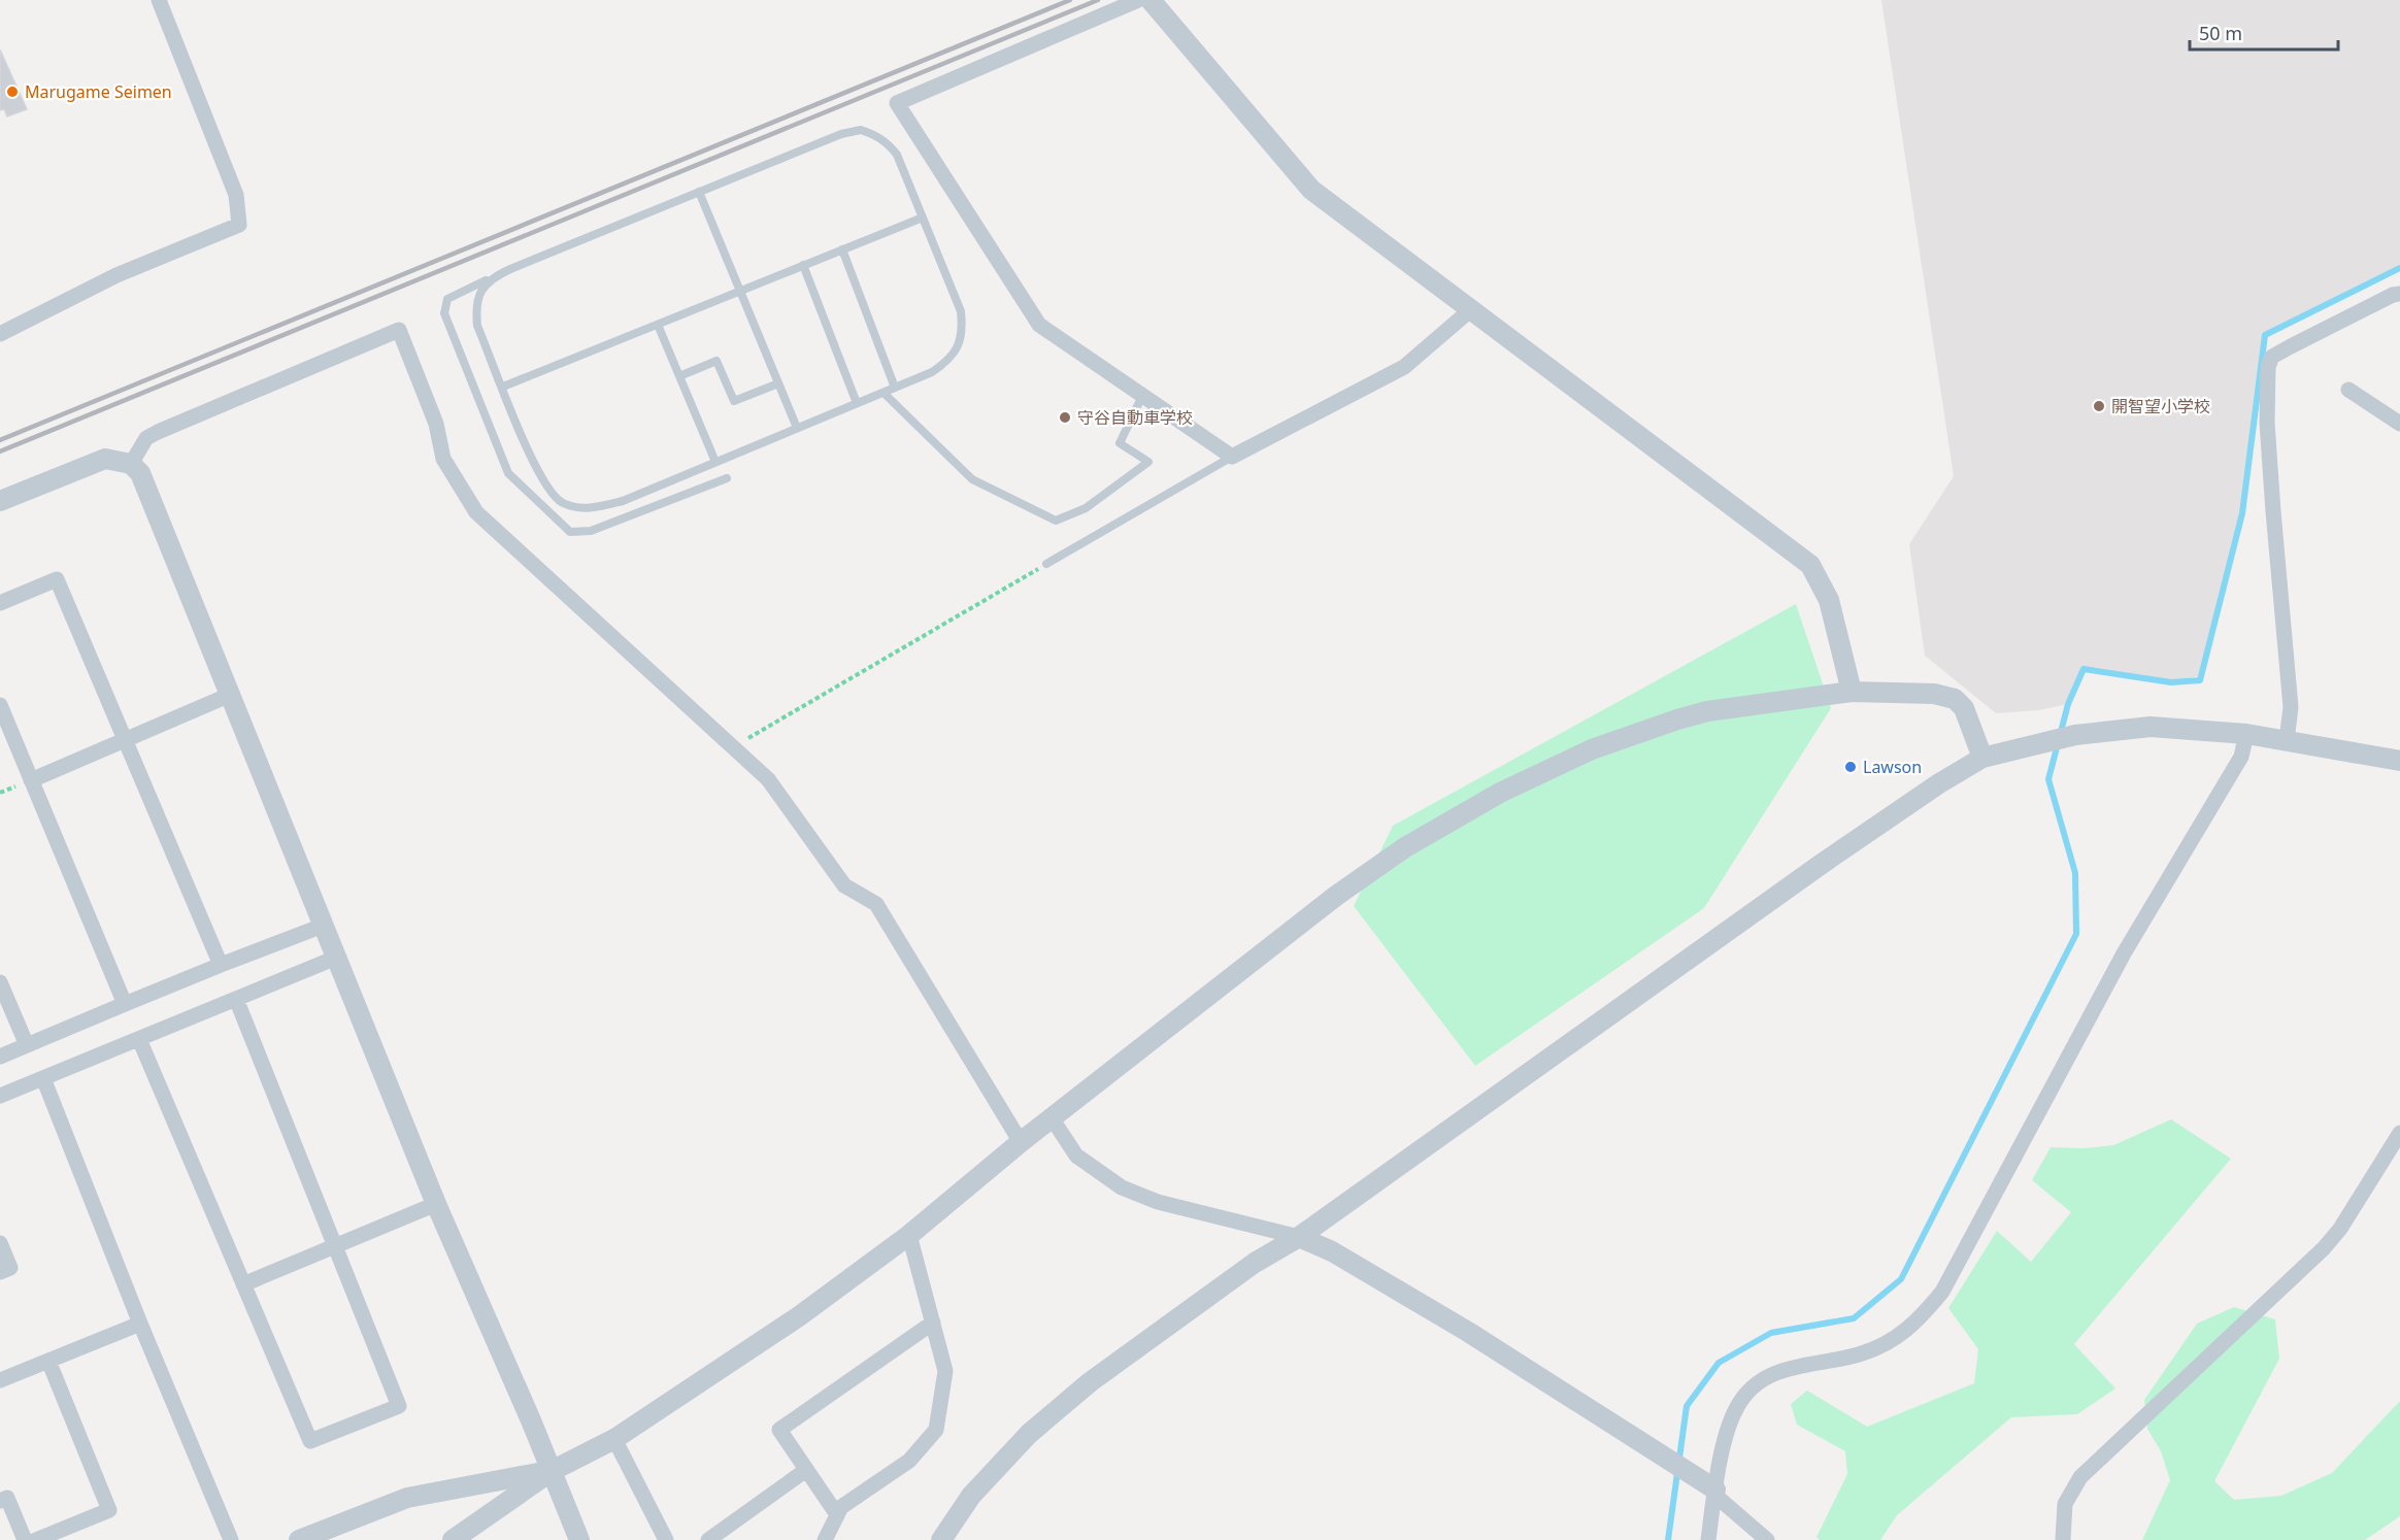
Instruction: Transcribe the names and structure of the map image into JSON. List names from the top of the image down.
{
  "places": [
    "Marugame Seimen",
    "開智望小学校",
    "守谷自動車学校",
    "Lawson"
  ],
  "scale_bar": "50 m"
}
